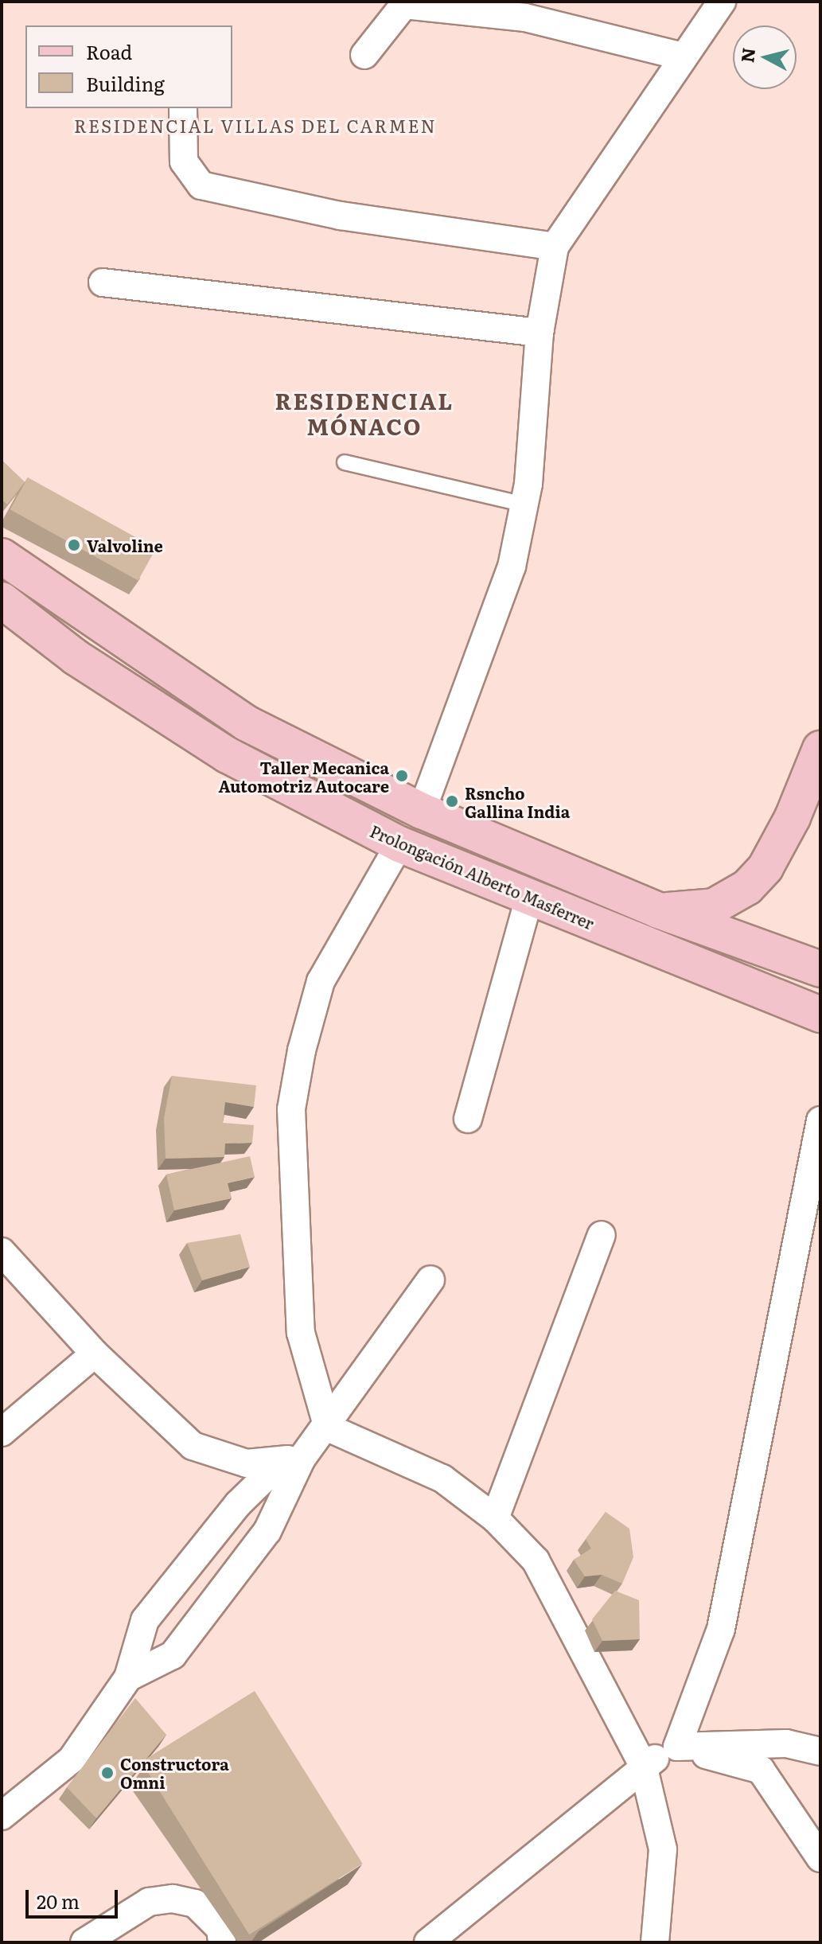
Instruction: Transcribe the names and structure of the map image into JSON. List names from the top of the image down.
{
  "streets": {
    "main road": ["Prolongación Alberto Masferrer"]
  },
  "districts": ["RESIDENCIAL VILLAS DEL CARMEN", "RESIDENCIAL MÓNACO"],
  "places": [
    "Valvoline",
    "Taller Mecanica Automotriz Autocare",
    "Rsncho Gallina India",
    "Constructora Omni"
  ],
  "legend": ["Road", "Building"],
  "scale_bar": "20 m",
  "north": "left"
}
